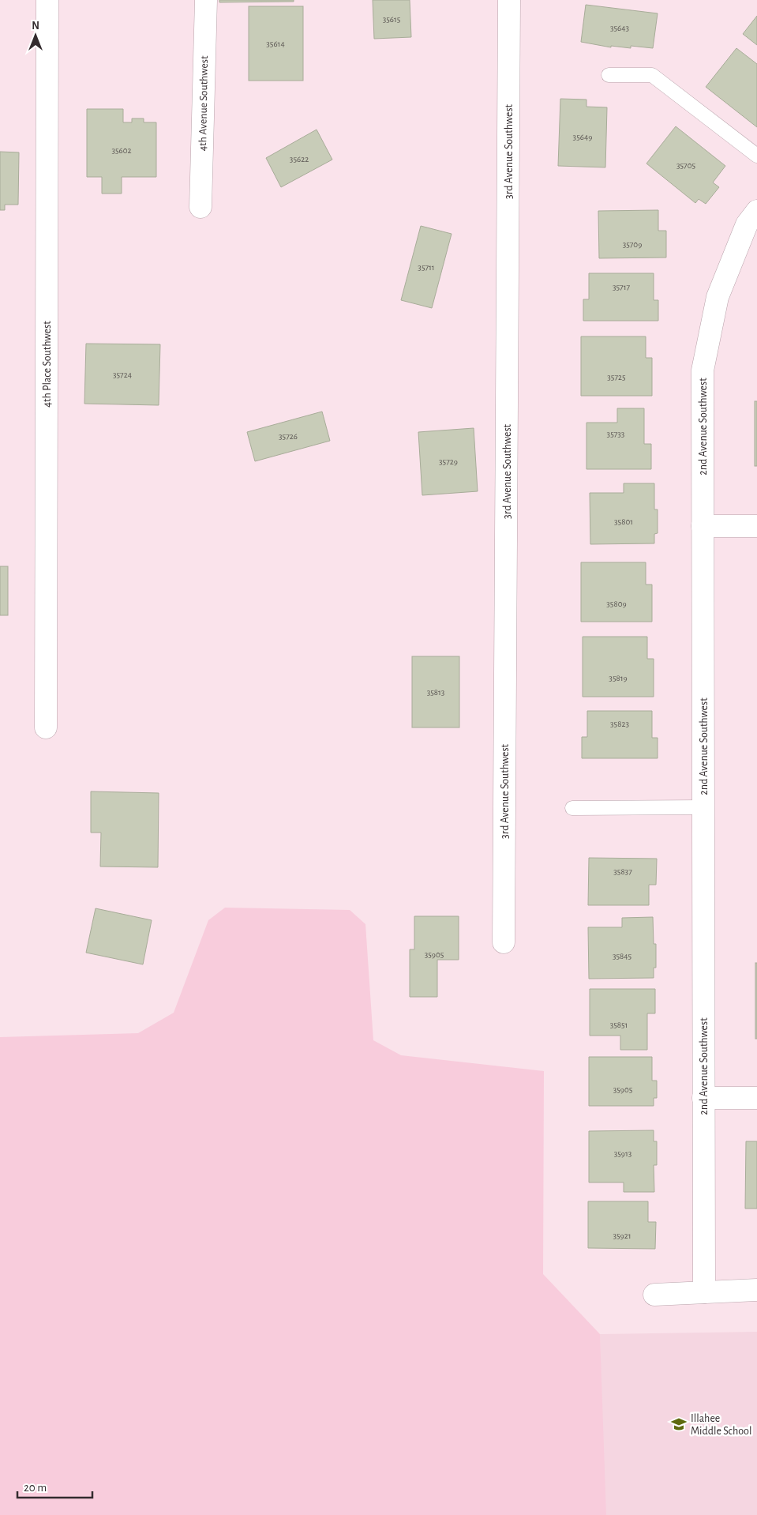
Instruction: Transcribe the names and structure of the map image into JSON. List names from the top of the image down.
{
  "streets": {
    "street": [
      "4th Avenue Southwest",
      "3rd Avenue Southwest",
      "4th Place Southwest",
      "2nd Avenue Southwest"
    ]
  },
  "places": {
    "school or university": ["Illahee Middle School"]
  },
  "house_numbers": [
    "35615",
    "35643",
    "35614",
    "35649",
    "35602",
    "35622",
    "35705",
    "35709",
    "35711",
    "35717",
    "35724",
    "35725",
    "35733",
    "35726",
    "35729",
    "35801",
    "35809",
    "35819",
    "35813",
    "35823",
    "35837",
    "35905",
    "35845",
    "35851",
    "35905",
    "35913",
    "35921"
  ],
  "scale_bar": "20 m",
  "north": "top"
}
